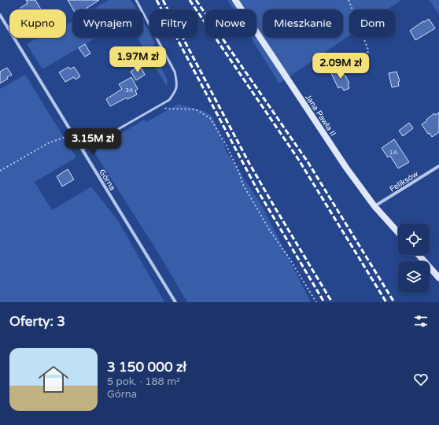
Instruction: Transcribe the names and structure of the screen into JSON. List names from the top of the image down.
{
  "streets": {
    "main road": ["Jana Pawła II"],
    "street": ["Górna", "Feliksów"]
  },
  "crossings": [
    ["Jana Pawła II", "Feliksów"]
  ],
  "house_numbers": ["34", "1A"],
  "page": {
    "chip": [
      "Kupno",
      "Wynajem",
      "Filtry",
      "Nowe",
      "Mieszkanie",
      "Dom"
    ],
    "price": ["1.97M zł", "2.09M zł", "3.15M zł"],
    "heading": "Oferty: 3",
    "list": [
      {
        "name": "3 150 000 zł",
        "note": "5 pok. · 188 m² · Górna"
      }
    ]
  }
}
